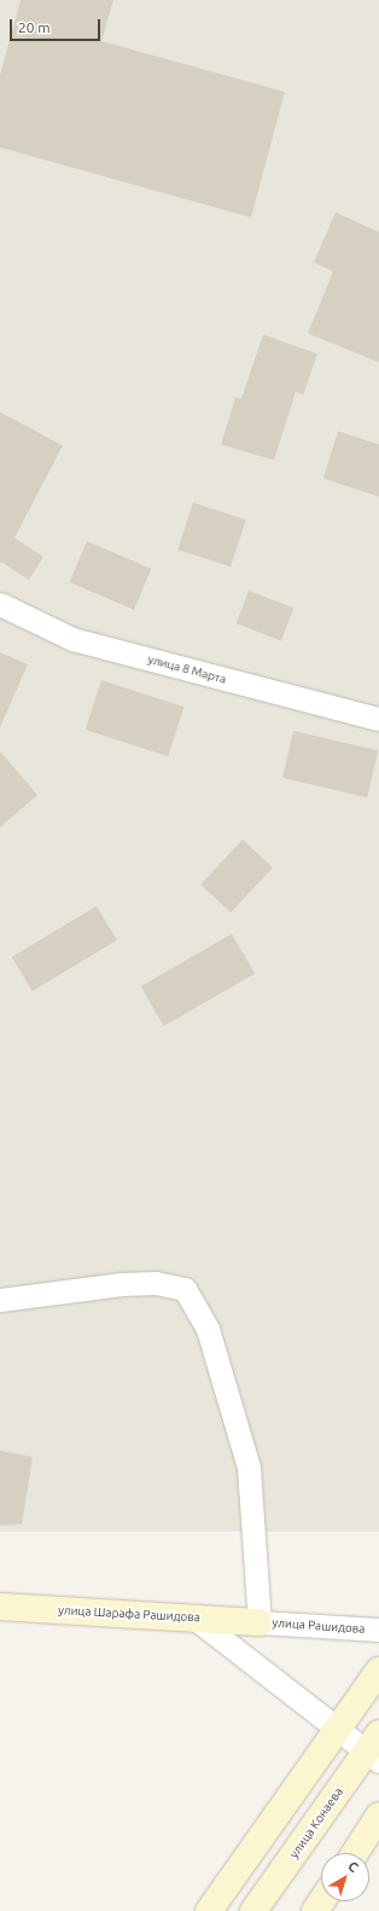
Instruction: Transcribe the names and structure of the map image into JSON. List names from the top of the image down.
{
  "streets": {
    "main road": ["улица Шарафа Рашидова", "улица Конаева"],
    "street": ["улица 8 Марта", "улица Рашидова"]
  },
  "crossings": [
    ["улица Шарафа Рашидова", "улица Рашидова"]
  ],
  "scale_bar": "20 m",
  "north": "top right"
}
